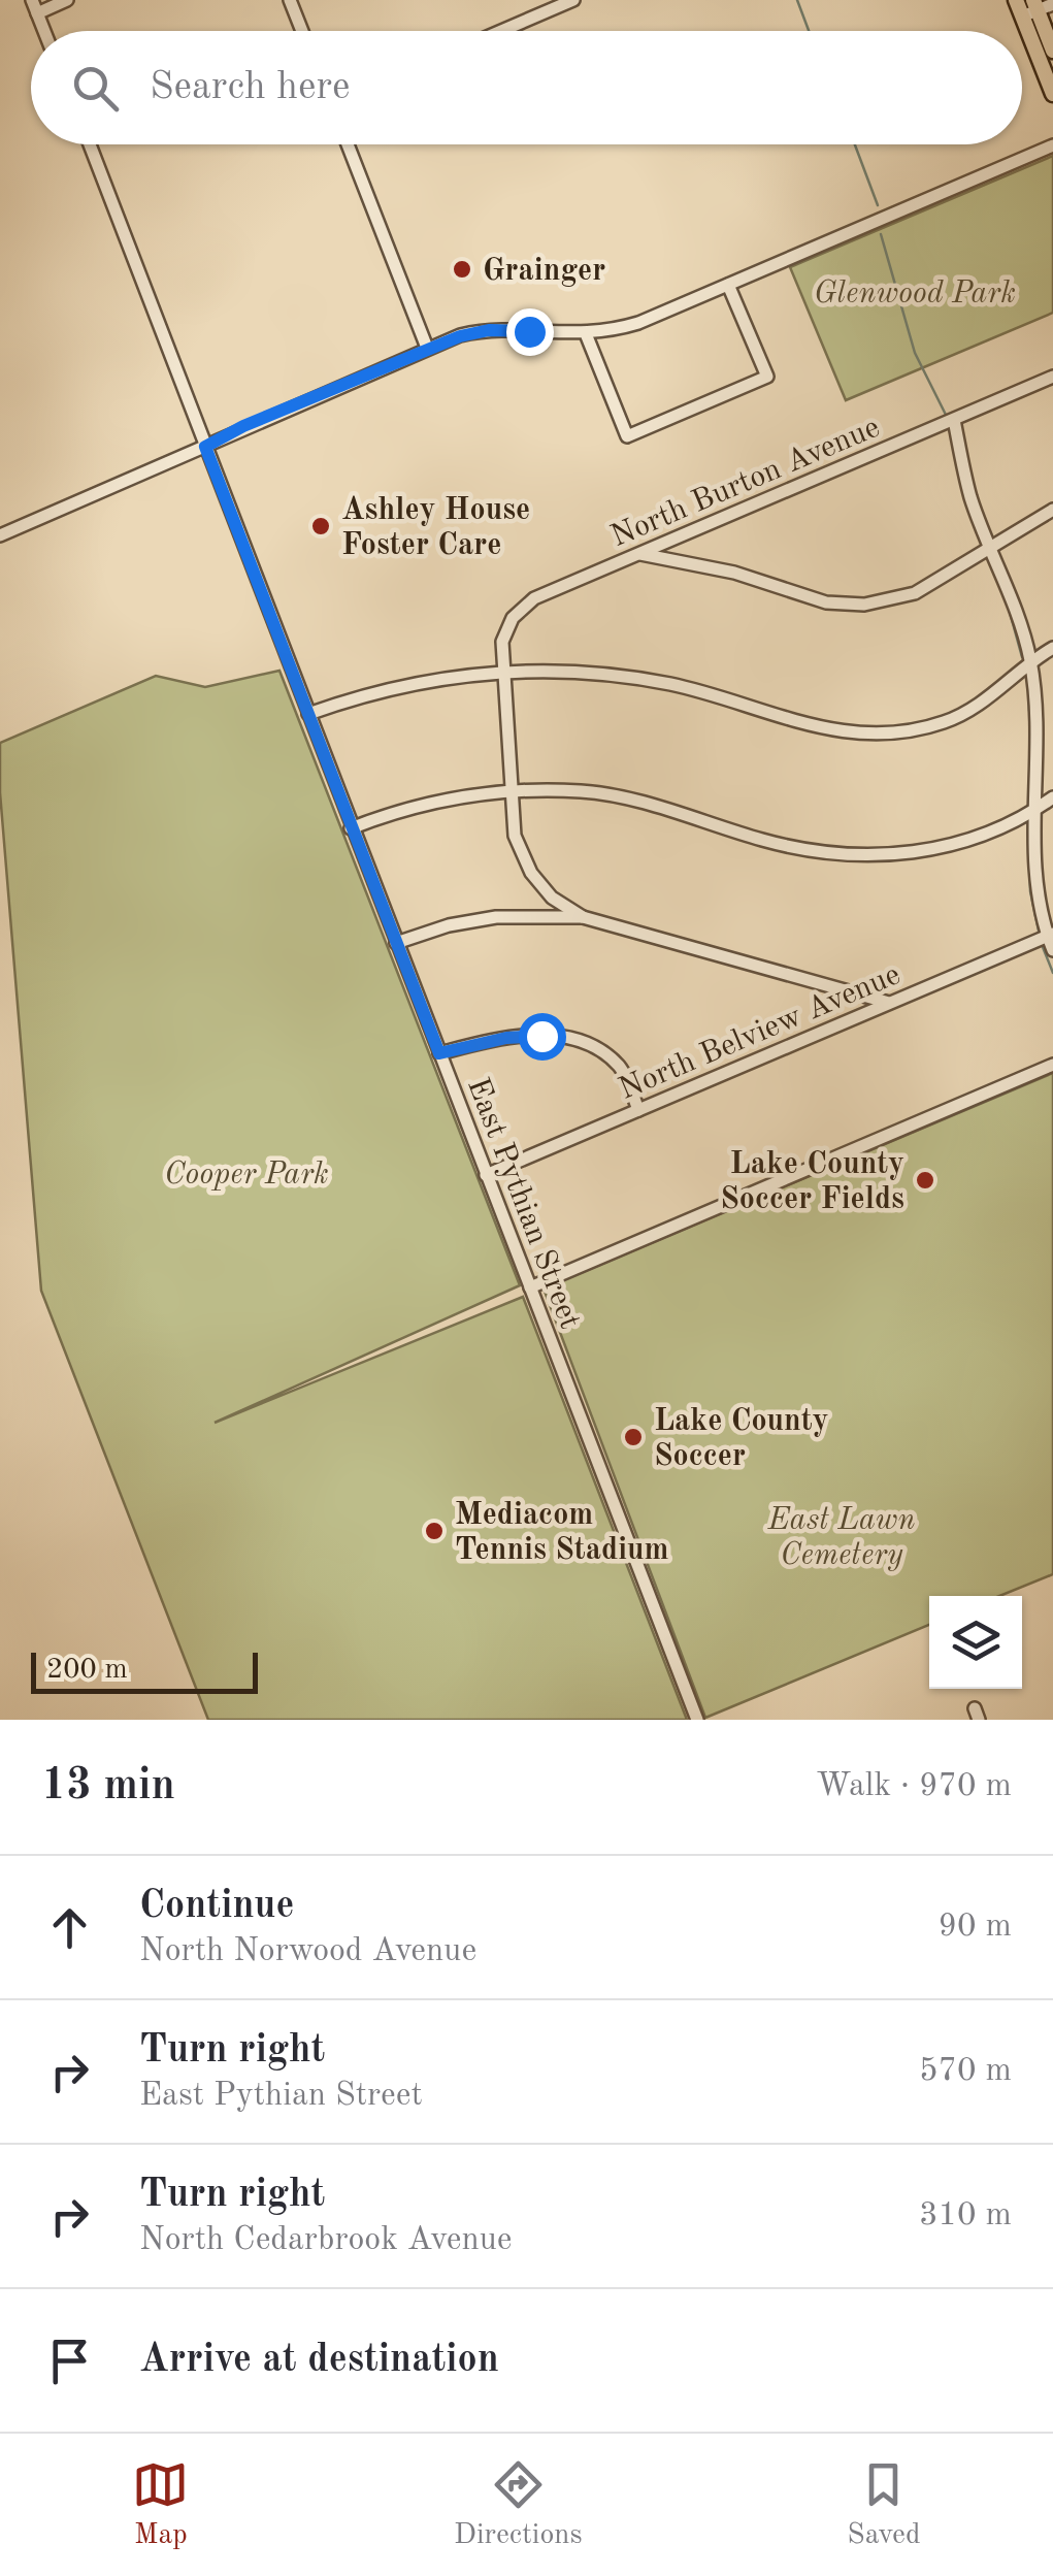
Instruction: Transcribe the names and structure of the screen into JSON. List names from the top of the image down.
{
  "streets": {
    "street": ["North Burton Avenue", "North Belview Avenue", "East Pythian Street"]
  },
  "crossings": [
    ["North Belview Avenue", "East Pythian Street"]
  ],
  "parks": ["Glenwood Park", "Cooper Park", "East Lawn Cemetery"],
  "places": [
    "Grainger",
    "Ashley House Foster Care",
    "Lake County Soccer Fields",
    "Lake County Soccer",
    "Mediacom Tennis Stadium"
  ],
  "scale_bar": "200 m",
  "page": {
    "search": "Search here",
    "scale": "200 m",
    "heading": ["13 min", "Walk · 970 m"],
    "list": [
      ["Continue", "North Norwood Avenue", "90 m"],
      ["Turn right", "East Pythian Street", "570 m"],
      ["Turn right", "North Cedarbrook Avenue", "310 m"],
      "Arrive at destination"
    ],
    "nav": ["Map", "Directions", "Saved"]
  }
}
